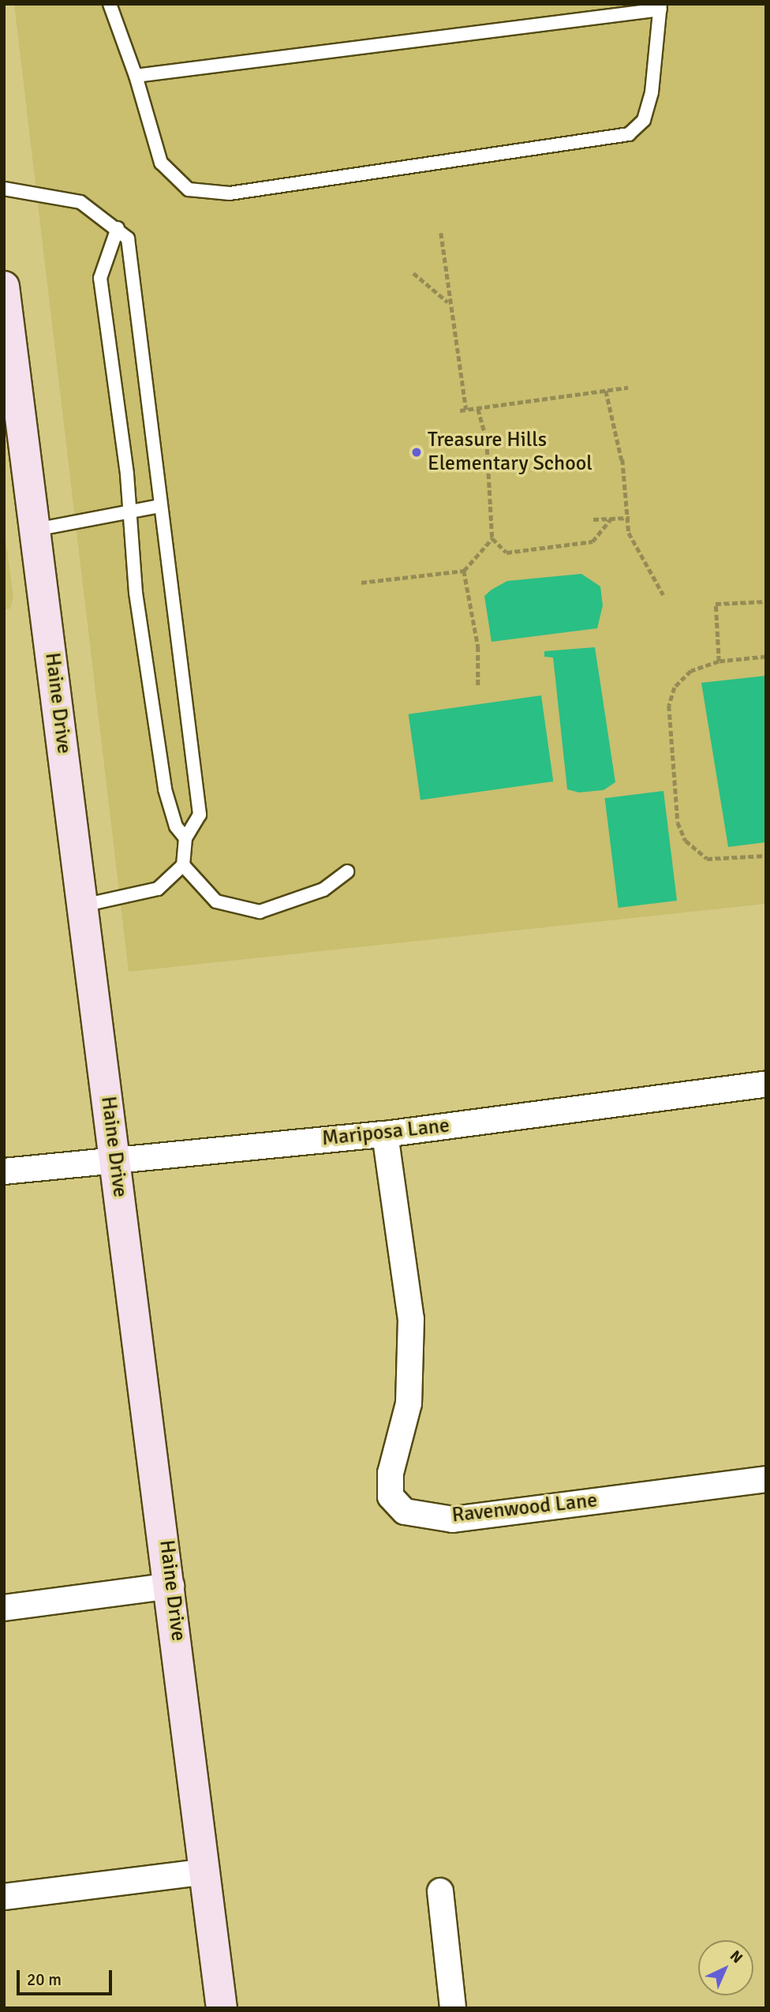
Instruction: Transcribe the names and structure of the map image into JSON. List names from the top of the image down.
{
  "streets": {
    "street": ["Haine Drive", "Mariposa Lane", "Ravenwood Lane"]
  },
  "crossings": [
    ["Haine Drive", "Mariposa Lane"],
    ["Mariposa Lane", "Ravenwood Lane"]
  ],
  "places": ["Treasure Hills Elementary School"],
  "scale_bar": "20 m",
  "north": "top right"
}
